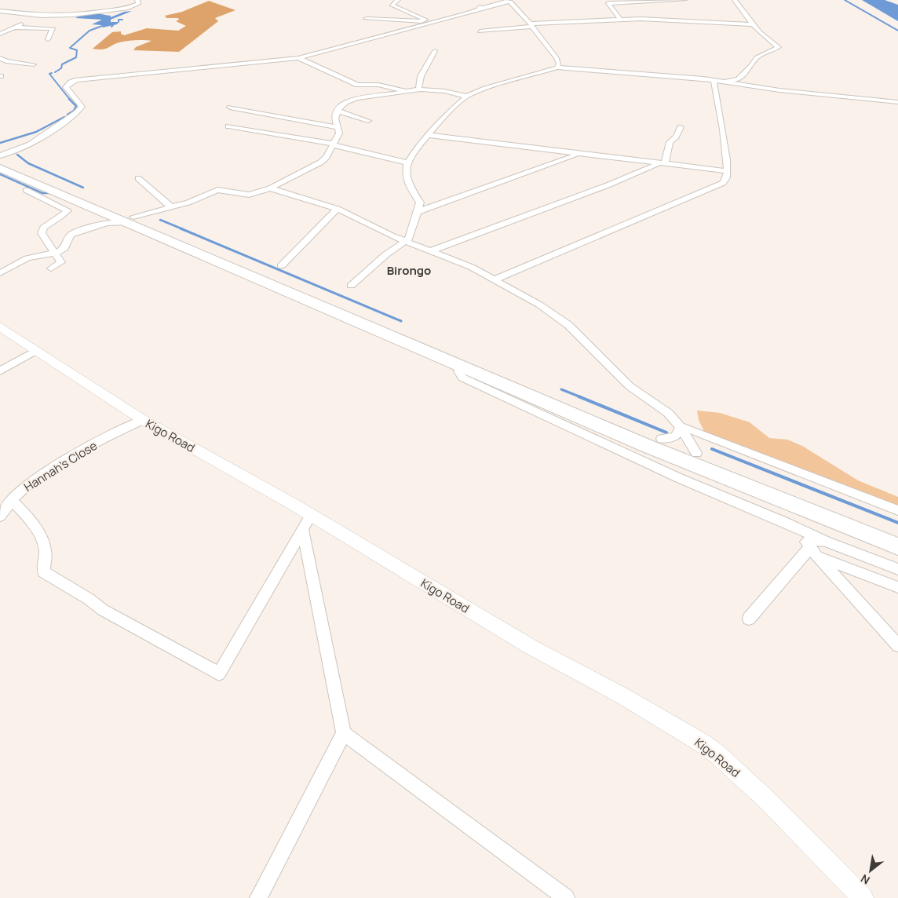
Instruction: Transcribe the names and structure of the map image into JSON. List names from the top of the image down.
{
  "streets": {
    "street": ["Kigo Road", "Hannah's Close"]
  },
  "crossings": [
    ["Kigo Road", "Hannah's Close"]
  ],
  "districts": ["Birongo"],
  "north": "bottom left"
}
